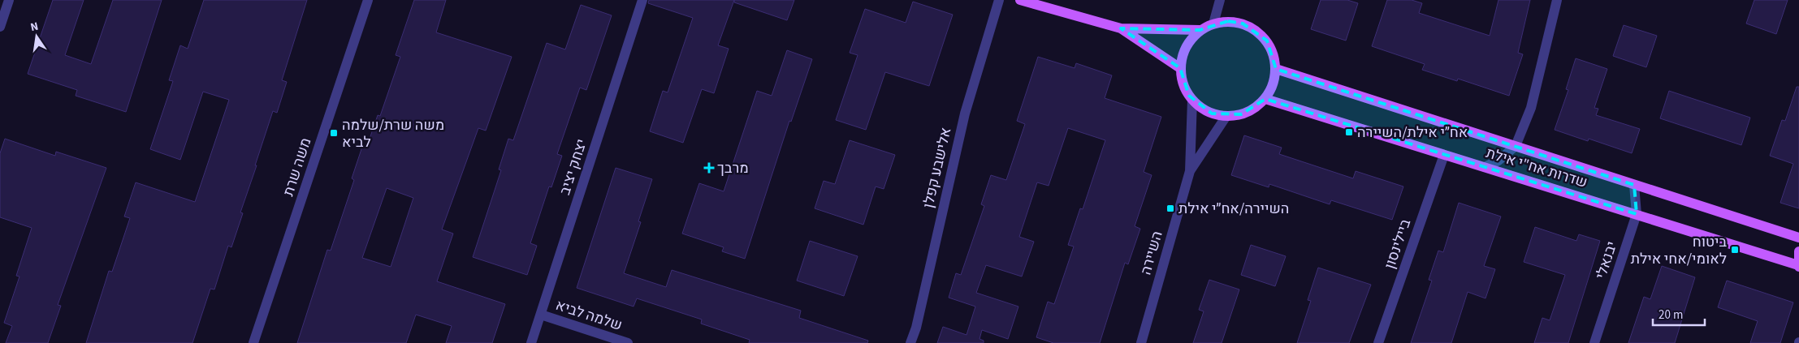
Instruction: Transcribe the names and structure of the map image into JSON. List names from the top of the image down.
{
  "streets": {
    "main road": ["שדרות אח\"י אילת"],
    "street": [
      "משה שרת",
      "יצחק יציב",
      "אלישבע קפלן",
      "ביילינסון",
      "השיירה",
      "יבנאלי",
      "שלמה לביא"
    ]
  },
  "crossings": [
    ["יצחק יציב", "שלמה לביא"],
    ["שדרות אח\"י אילת", "ביילינסון"],
    ["שדרות אח\"י אילת", "השיירה"],
    ["שדרות אח\"י אילת", "יבנאלי"]
  ],
  "places": {
    "transit": [
      "אח״י אילת/השיירה",
      "משה שרת/שלמה לביא",
      "השיירה/אח״י אילת",
      "ביטוח לאומי/אחי אילת"
    ],
    "health": ["מרבך"]
  },
  "scale_bar": "20 m",
  "north": "top"
}
